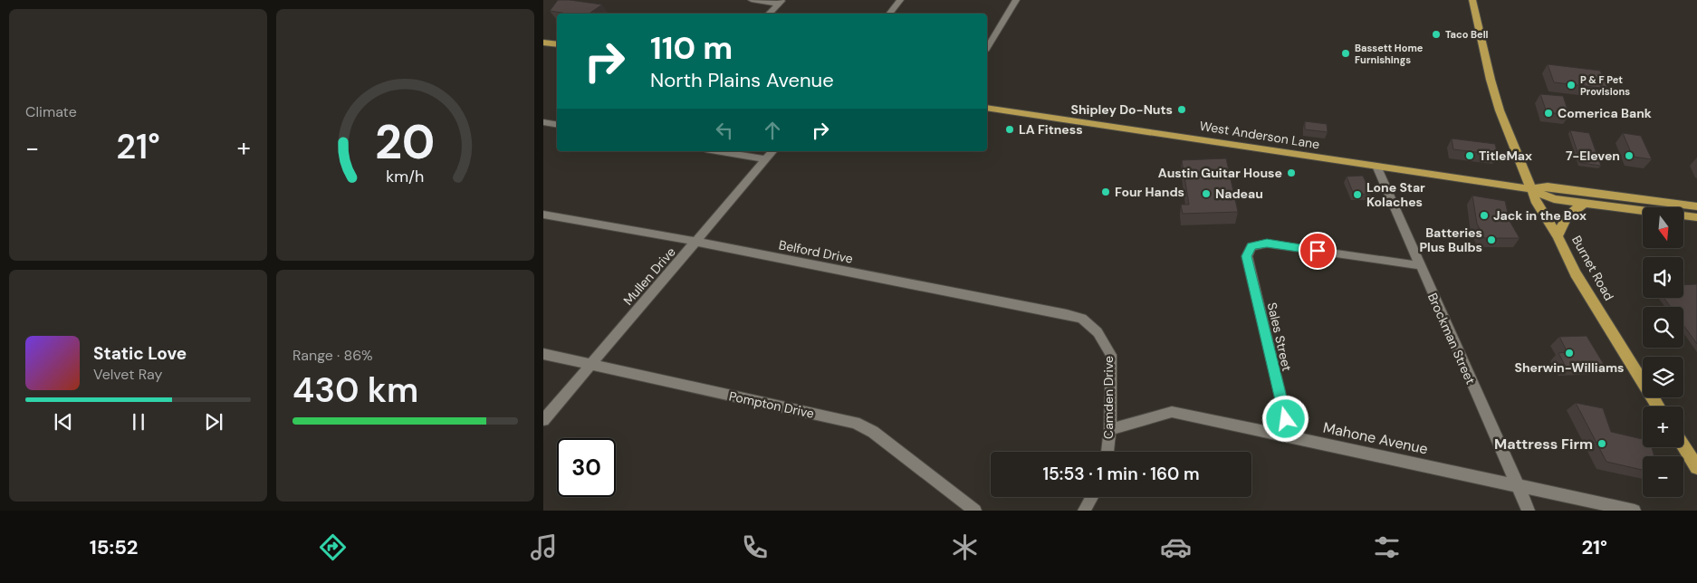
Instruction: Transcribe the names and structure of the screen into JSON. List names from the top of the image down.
{
  "streets": {
    "main road": ["West Anderson Lane", "Burnet Road"],
    "street": [
      "Belford Drive",
      "Mullen Drive",
      "Sales Street",
      "Brockman Street",
      "Camden Drive",
      "Pompton Drive",
      "Mahone Avenue"
    ]
  },
  "crossings": [
    ["West Anderson Lane", "Burnet Road"],
    ["West Anderson Lane", "Brockman Street"],
    ["Belford Drive", "Mullen Drive"],
    ["Belford Drive", "Camden Drive"],
    ["Mullen Drive", "Pompton Drive"],
    ["Sales Street", "Brockman Street"],
    ["Sales Street", "Mahone Avenue"],
    ["Brockman Street", "Mahone Avenue"],
    ["Camden Drive", "Mahone Avenue"]
  ],
  "places": [
    "Taco Bell",
    "Bassett Home Furnishings",
    "P & F Pet Provisions",
    "Shipley Do-Nuts",
    "Comerica Bank",
    "LA Fitness",
    "TitleMax",
    "7-Eleven",
    "Austin Guitar House",
    "Four Hands",
    "Nadeau",
    "Lone Star Kolaches",
    "Jack in the Box",
    "Batteries Plus Bulbs",
    "Sherwin-Williams",
    "Mattress Firm"
  ],
  "north": "bottom",
  "page": {
    "tile": [
      "Climate",
      ["Range · 86%", "430 km"]
    ],
    "turn": ["110 m", "North Plains Avenue"],
    "heat": ["−", "21°", "+"],
    "map_buttons": ["+", "−"],
    "song": ["Static Love", "Velvet Ray"],
    "limit": "30",
    "trip": "15:53 · 1 min · 160 m",
    "tabs": ["15:52", "21°"],
    "gauge": ["20", "km/h"]
  }
}
